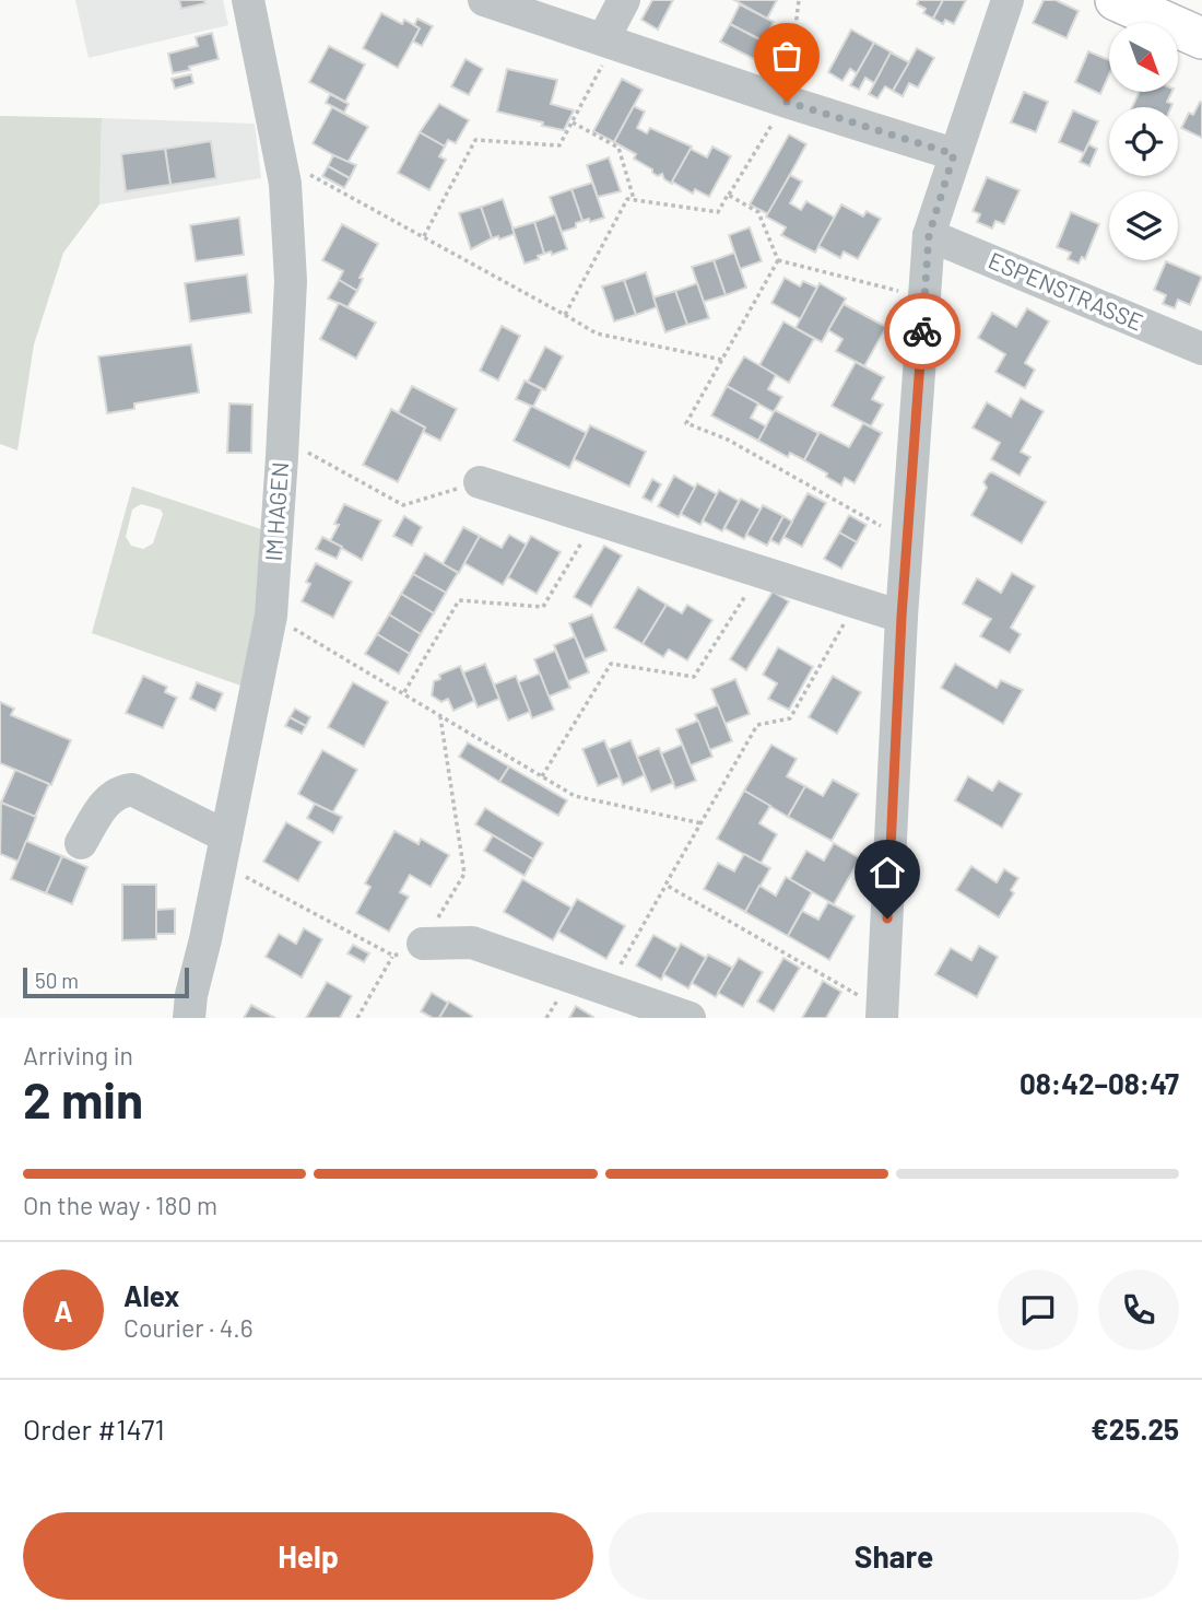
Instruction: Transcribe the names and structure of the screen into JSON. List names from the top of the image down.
{
  "streets": {
    "street": ["ESPENSTRASSE", "IM HAGEN"]
  },
  "scale_bar": "50 m",
  "north": "bottom right",
  "page": {
    "scale": "50 m",
    "heading": ["2 min", "Arriving in", "08:42–08:47"],
    "panel": [
      "Alex",
      "Courier · 4.6",
      "Order #1471",
      "€25.25"
    ],
    "bar": "On the way · 180 m",
    "round": "A",
    "buttons": ["Help", "Share"]
  }
}
